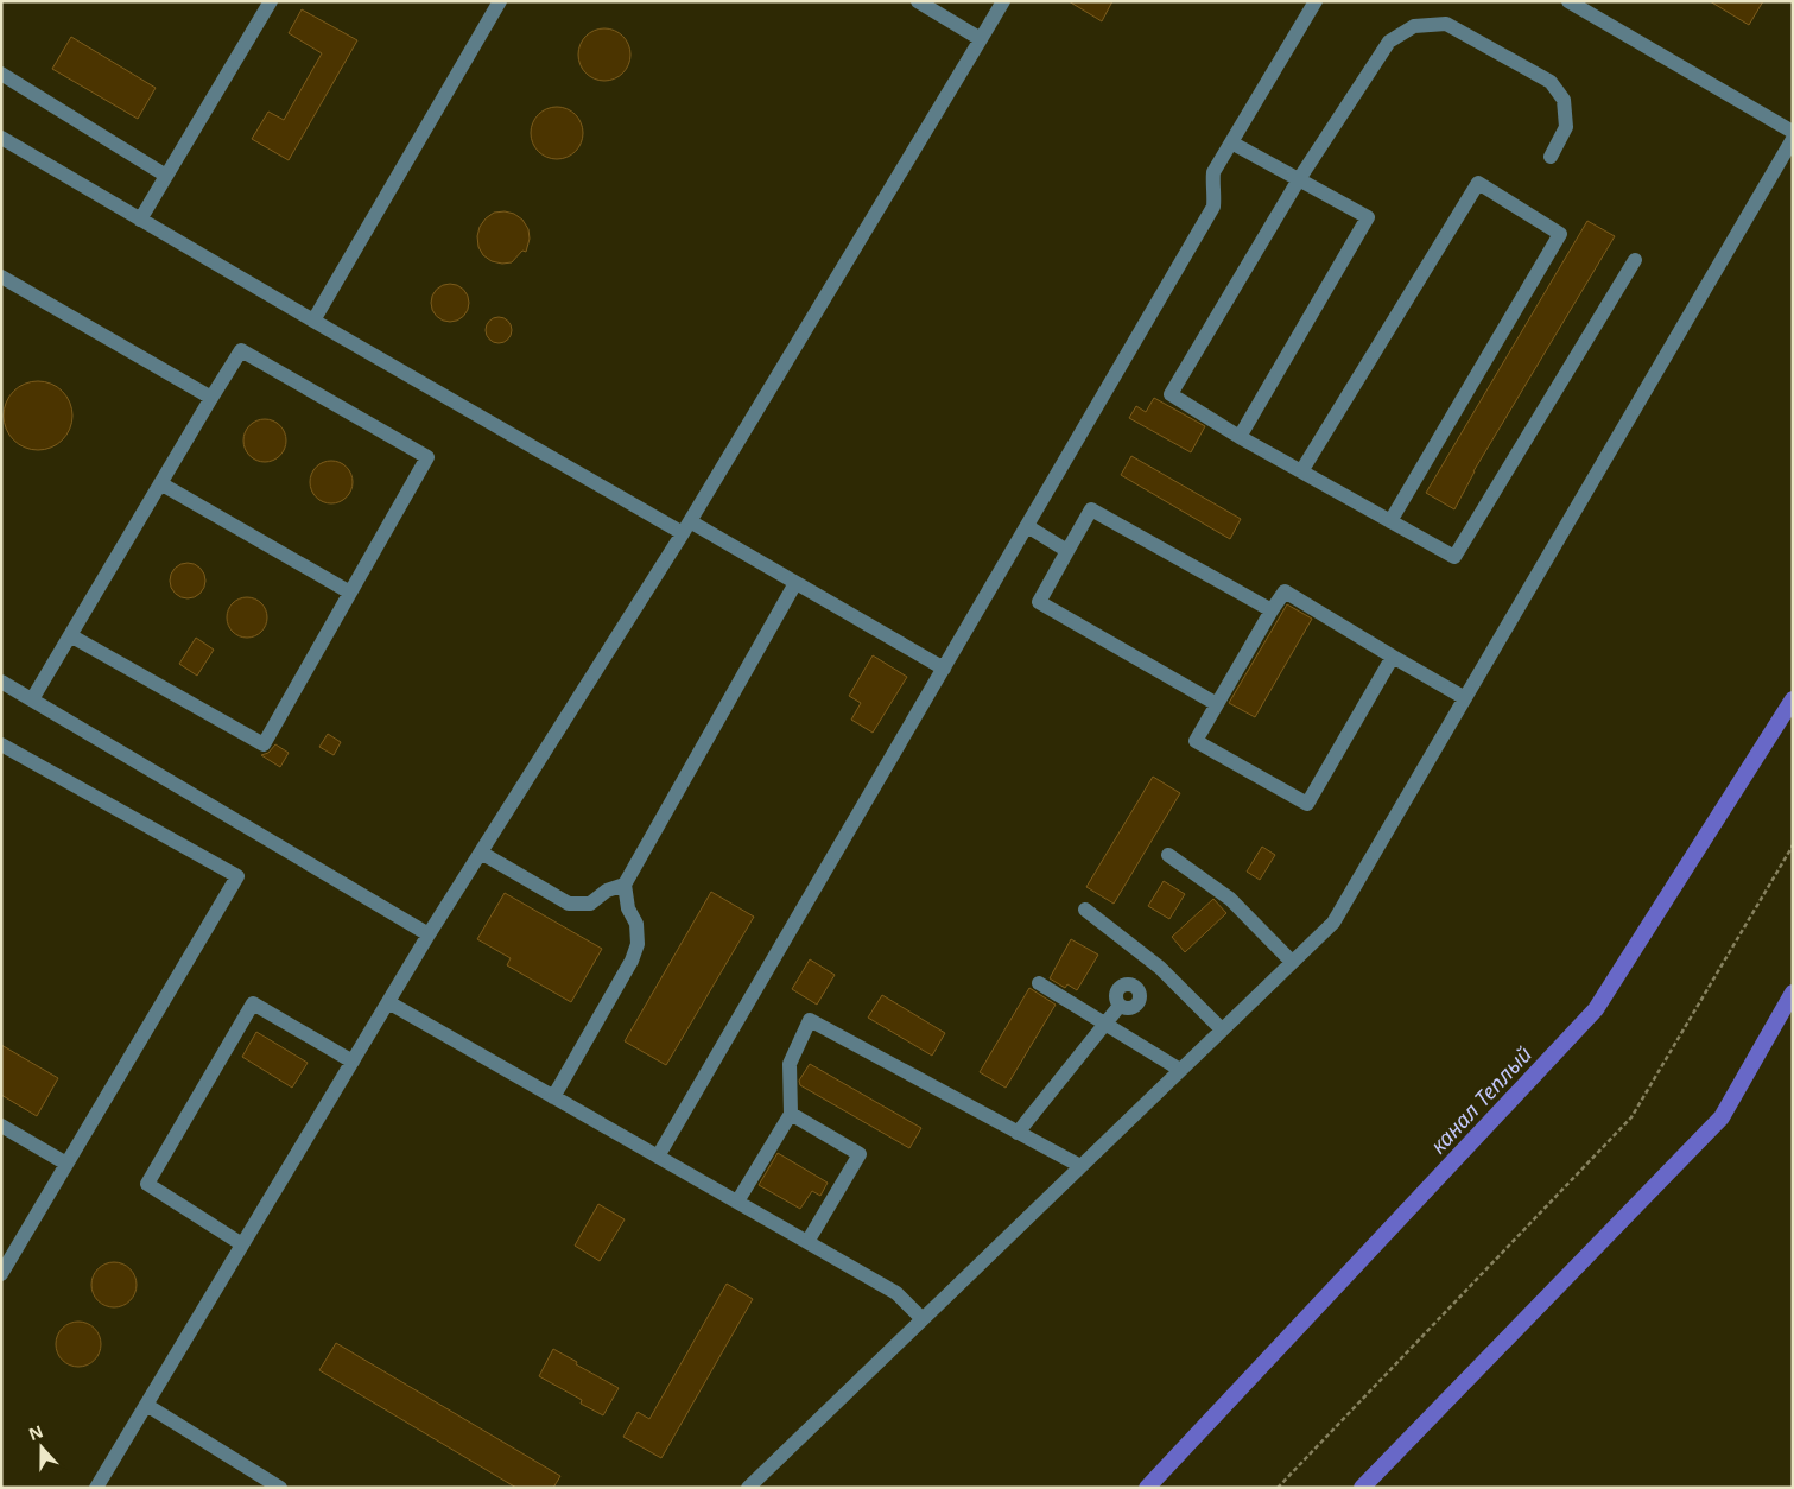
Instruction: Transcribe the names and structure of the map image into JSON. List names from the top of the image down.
{
  "water": ["канал Теплый"],
  "north": "top"
}
